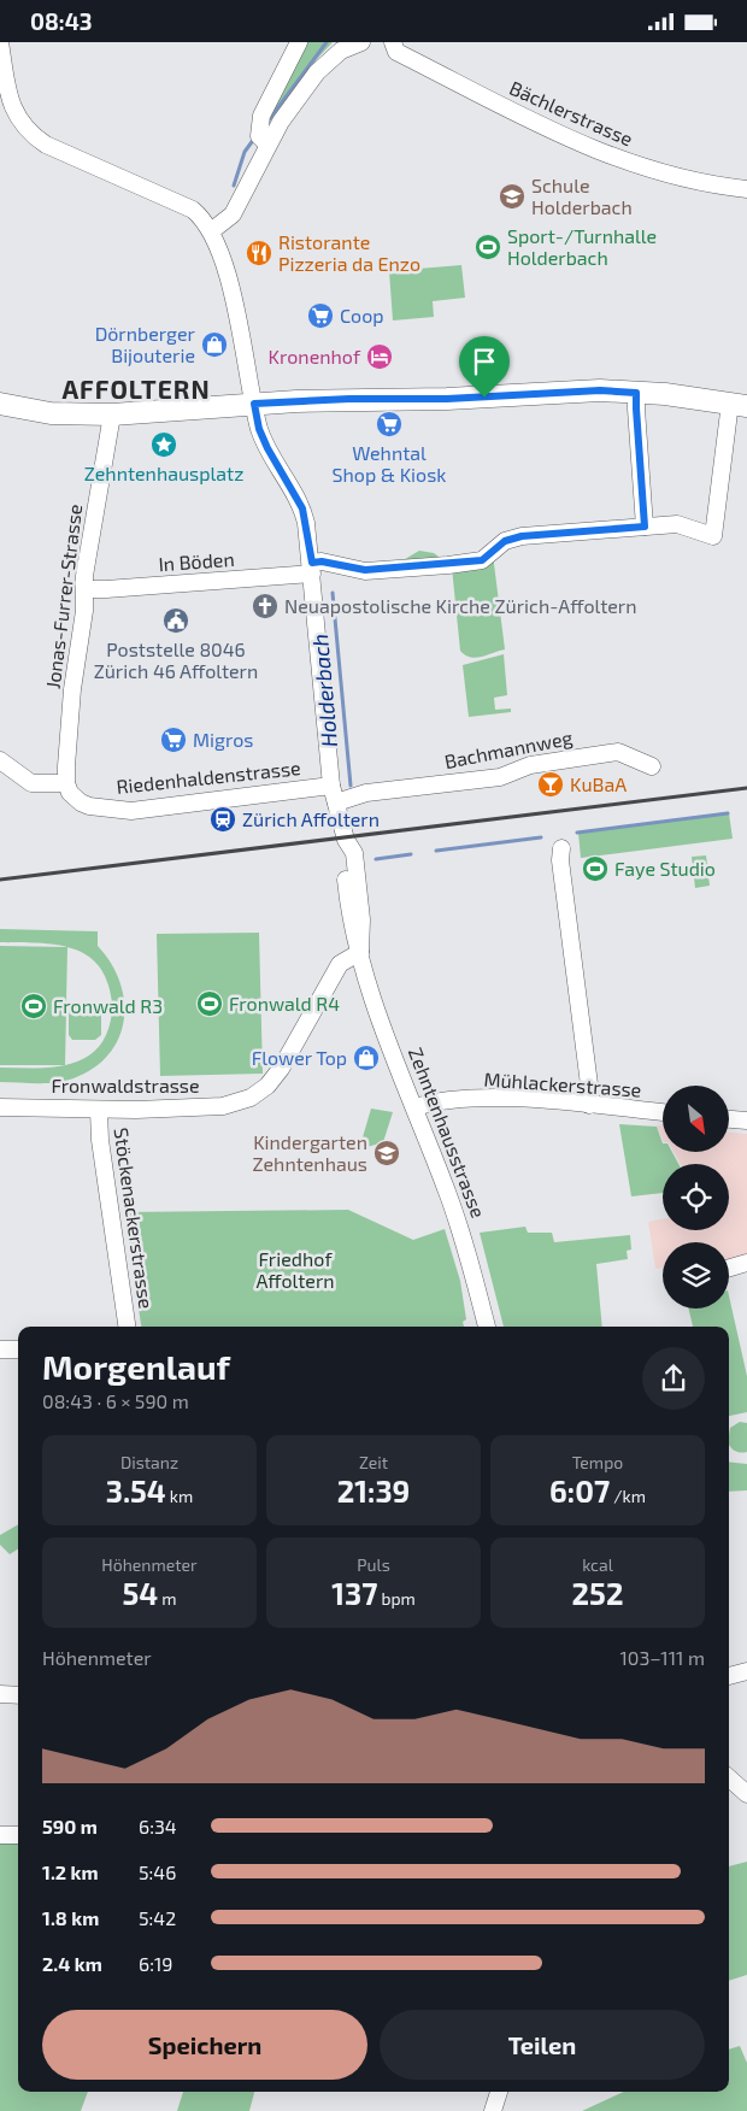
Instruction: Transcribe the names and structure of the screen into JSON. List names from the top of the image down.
{
  "streets": {
    "street": [
      "Bächlerstrasse",
      "In Böden",
      "Jonas-Furrer-Strasse",
      "Bachmannweg",
      "Riedenhaldenstrasse",
      "Mühlackerstrasse",
      "Fronwaldstrasse",
      "Zehntenhausstrasse",
      "Stöckenackerstrasse"
    ]
  },
  "crossings": [
    ["In Böden", "Jonas-Furrer-Strasse"],
    ["In Böden", "Zehntenhausstrasse"],
    ["Jonas-Furrer-Strasse", "Riedenhaldenstrasse"],
    ["Bachmannweg", "Zehntenhausstrasse"],
    ["Riedenhaldenstrasse", "Zehntenhausstrasse"],
    ["Mühlackerstrasse", "Zehntenhausstrasse"],
    ["Fronwaldstrasse", "Zehntenhausstrasse"],
    ["Fronwaldstrasse", "Stöckenackerstrasse"]
  ],
  "districts": ["AFFOLTERN"],
  "water": ["Holderbach"],
  "parks": ["Friedhof Affoltern"],
  "places": {
    "school or university": ["Schule Holderbach", "Kindergarten Zehntenhaus"],
    "sports": [
      "Sport-/Turnhalle Holderbach",
      "Faye Studio",
      "Fronwald R4",
      "Fronwald R3"
    ],
    "restaurant": ["Ristorante Pizzeria da Enzo"],
    "supermarket": ["Coop", "Wehntal Shop & Kiosk", "Migros"],
    "shop": ["Dörnberger Bijouterie", "Flower Top"],
    "hotel": ["Kronenhof"],
    "place": ["Zehntenhausplatz"],
    "church": ["Neuapostolische Kirche Zürich-Affoltern"],
    "public building": ["Poststelle 8046 Zürich 46 Affoltern"],
    "bar": ["KuBaA"],
    "station": ["Zürich Affoltern"]
  },
  "north": "bottom right",
  "page": {
    "status": "08:43",
    "heading": ["Morgenlauf", "08:43 · 6 × 590 m"],
    "stats": [
      ["Distanz", "3.54 km"],
      ["Zeit", "21:39"],
      ["Tempo", "6:07 /km"],
      ["Höhenmeter", "54 m"],
      ["Puls", "137 bpm"],
      ["kcal", "252"]
    ],
    "chart": ["Höhenmeter", "103–111 m"],
    "list": [
      {
        "name": "590 m",
        "note": "6:34"
      },
      {
        "name": "1.2 km",
        "note": "5:46"
      },
      {
        "name": "1.8 km",
        "note": "5:42"
      },
      {
        "name": "2.4 km",
        "note": "6:19"
      }
    ],
    "buttons": ["Speichern", "Teilen"]
  }
}
